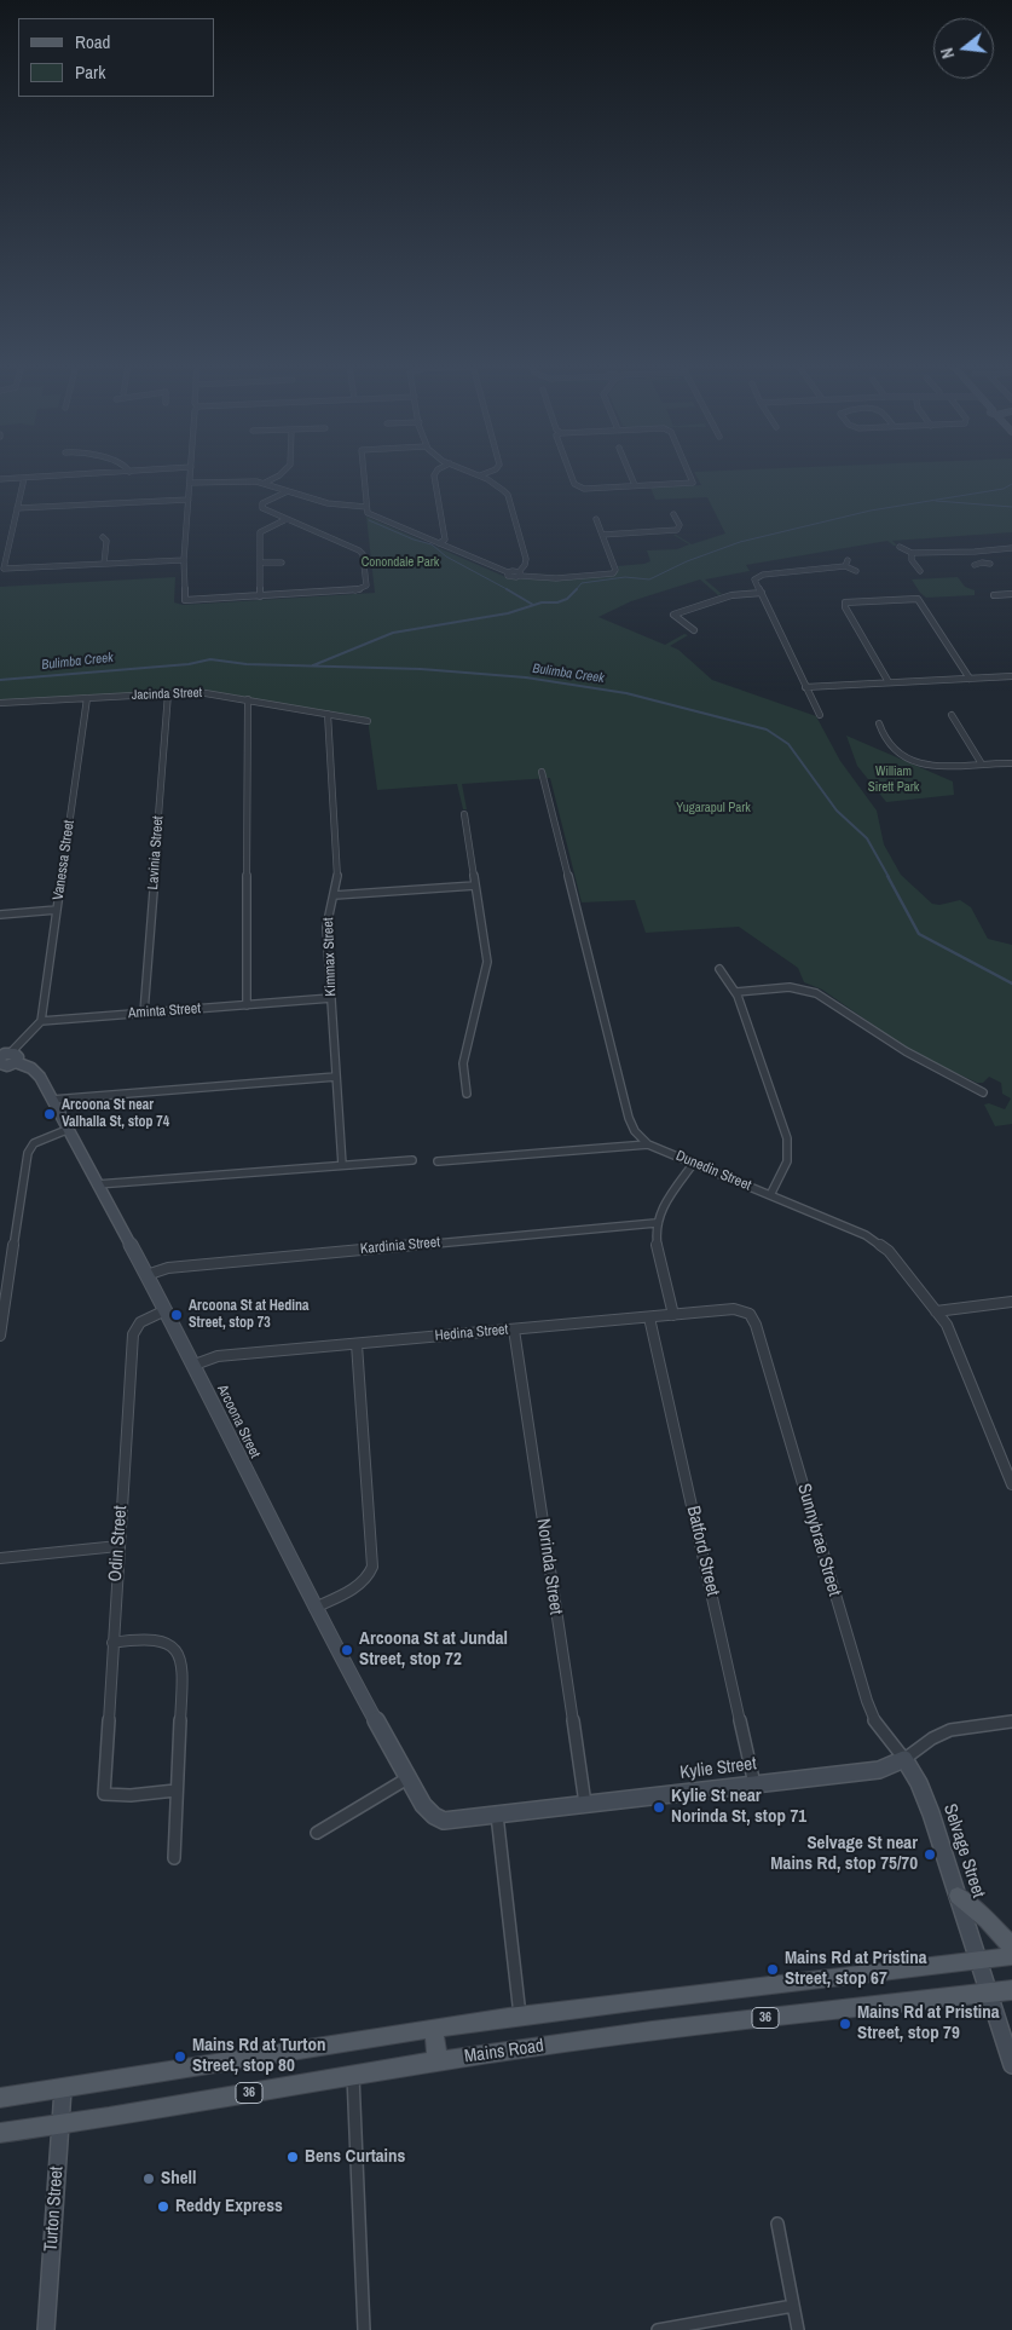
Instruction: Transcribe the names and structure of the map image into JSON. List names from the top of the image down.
{
  "streets": {
    "main road": ["36", "Mains Road"],
    "street": [
      "Jacinda Street",
      "Lavinia Street",
      "Vanessa Street",
      "Kimmax Street",
      "Aminta Street",
      "Dunedin Street",
      "Kardinia Street",
      "Hedina Street",
      "Arcoona Street",
      "Sunnybrae Street",
      "Odin Street",
      "Batford Street",
      "Norinda Street",
      "Kylie Street",
      "Selvage Street",
      "Turton Street"
    ]
  },
  "crossings": [
    ["Jacinda Street", "Lavinia Street"],
    ["Jacinda Street", "Vanessa Street"],
    ["Jacinda Street", "Kimmax Street"],
    ["Lavinia Street", "Aminta Street"],
    ["Vanessa Street", "Aminta Street"],
    ["Kimmax Street", "Aminta Street"],
    ["Kardinia Street", "Arcoona Street"],
    ["Hedina Street", "Arcoona Street"],
    ["Hedina Street", "Sunnybrae Street"],
    ["Hedina Street", "Batford Street"],
    ["Hedina Street", "Norinda Street"],
    ["Arcoona Street", "Odin Street"],
    ["Arcoona Street", "Kylie Street"],
    ["Sunnybrae Street", "Kylie Street"],
    ["Sunnybrae Street", "Selvage Street"],
    ["Batford Street", "Kylie Street"],
    ["Norinda Street", "Kylie Street"],
    ["Kylie Street", "Selvage Street"],
    ["Selvage Street", "36"],
    ["36", "Turton Street"],
    ["Mains Road", "Turton Street"]
  ],
  "water": ["Bulimba Creek"],
  "parks": ["Conondale Park", "William Sirett Park", "Yugarapul Park"],
  "places": [
    "Arcoona St near Valhalla St, stop 74",
    "Arcoona St at Hedina Street, stop 73",
    "Arcoona St at Jundal Street, stop 72",
    "Kylie St near Norinda St, stop 71",
    "Selvage St near Mains Rd, stop 75/70",
    "Mains Rd at Pristina Street, stop 67",
    "Mains Rd at Pristina Street, stop 79",
    "Mains Rd at Turton Street, stop 80",
    "Bens Curtains",
    "Shell",
    "Reddy Express"
  ],
  "legend": ["Road", "Park"],
  "north": "left"
}
